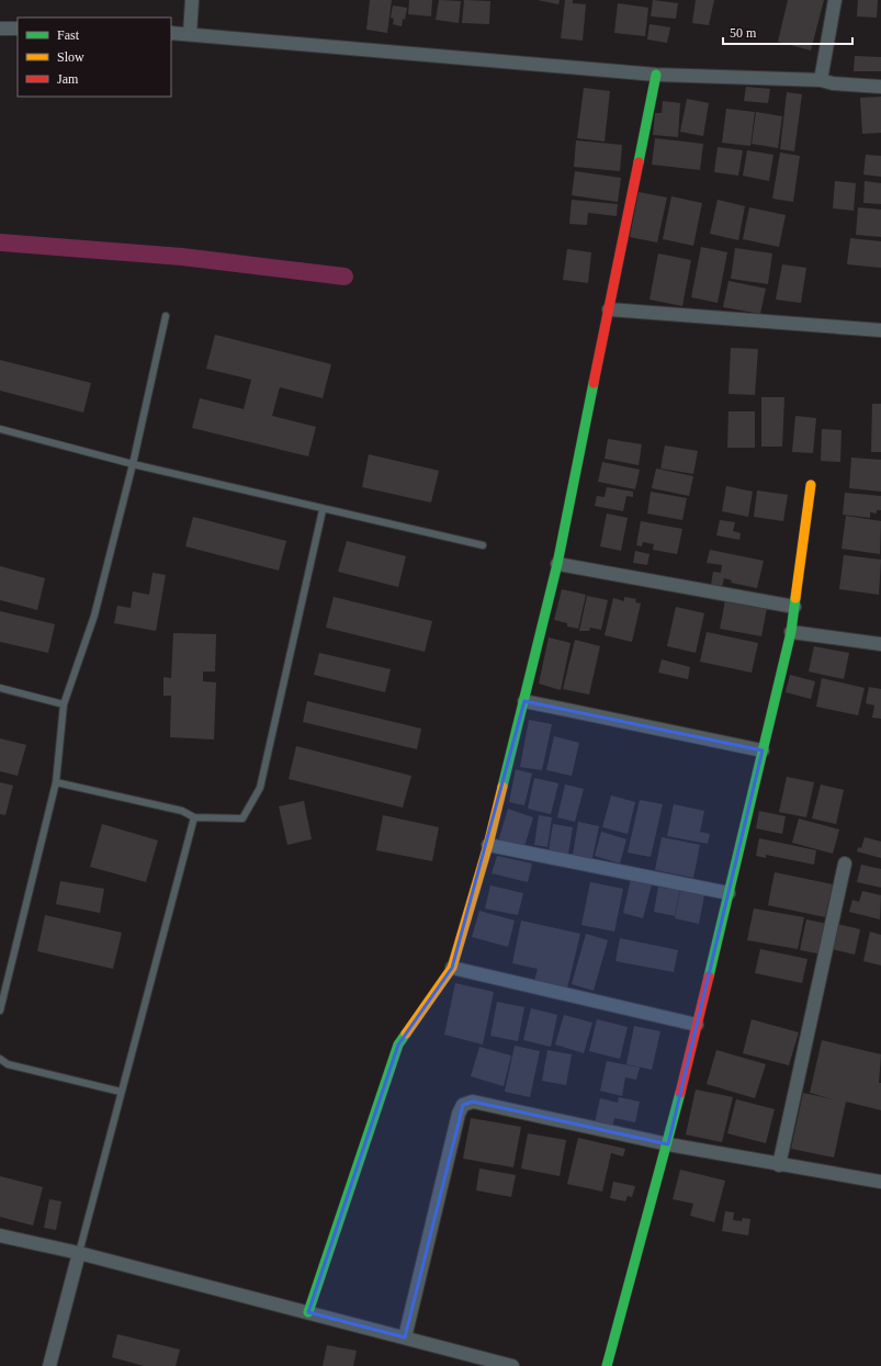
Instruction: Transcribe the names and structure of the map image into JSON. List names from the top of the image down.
{
  "legend": ["Fast", "Slow", "Jam"],
  "scale_bar": "50 m"
}
